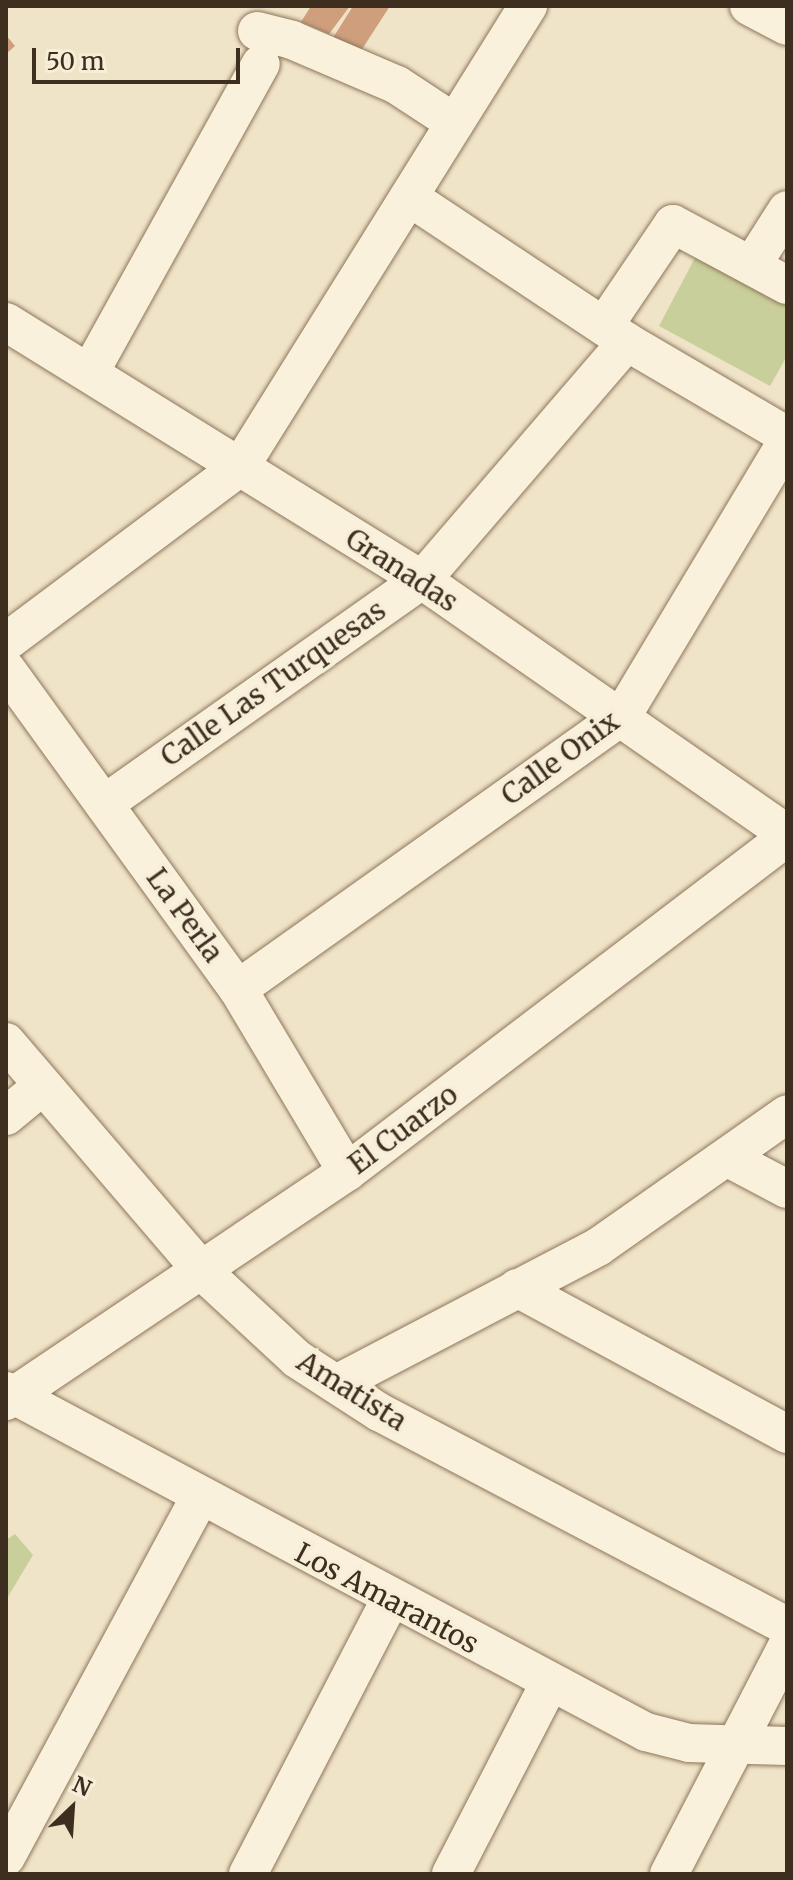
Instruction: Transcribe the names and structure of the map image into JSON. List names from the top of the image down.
{
  "streets": {
    "street": [
      "Granadas",
      "Calle Las Turquesas",
      "Calle Onix",
      "La Perla",
      "El Cuarzo",
      "Amatista",
      "Los Amarantos"
    ]
  },
  "crossings": [
    ["Granadas", "Calle Las Turquesas"],
    ["Granadas", "Calle Onix"],
    ["Granadas", "El Cuarzo"],
    ["Calle Las Turquesas", "La Perla"],
    ["Calle Onix", "La Perla"],
    ["La Perla", "El Cuarzo"],
    ["El Cuarzo", "Amatista"],
    ["El Cuarzo", "Los Amarantos"]
  ],
  "scale_bar": "50 m",
  "north": "top right"
}
